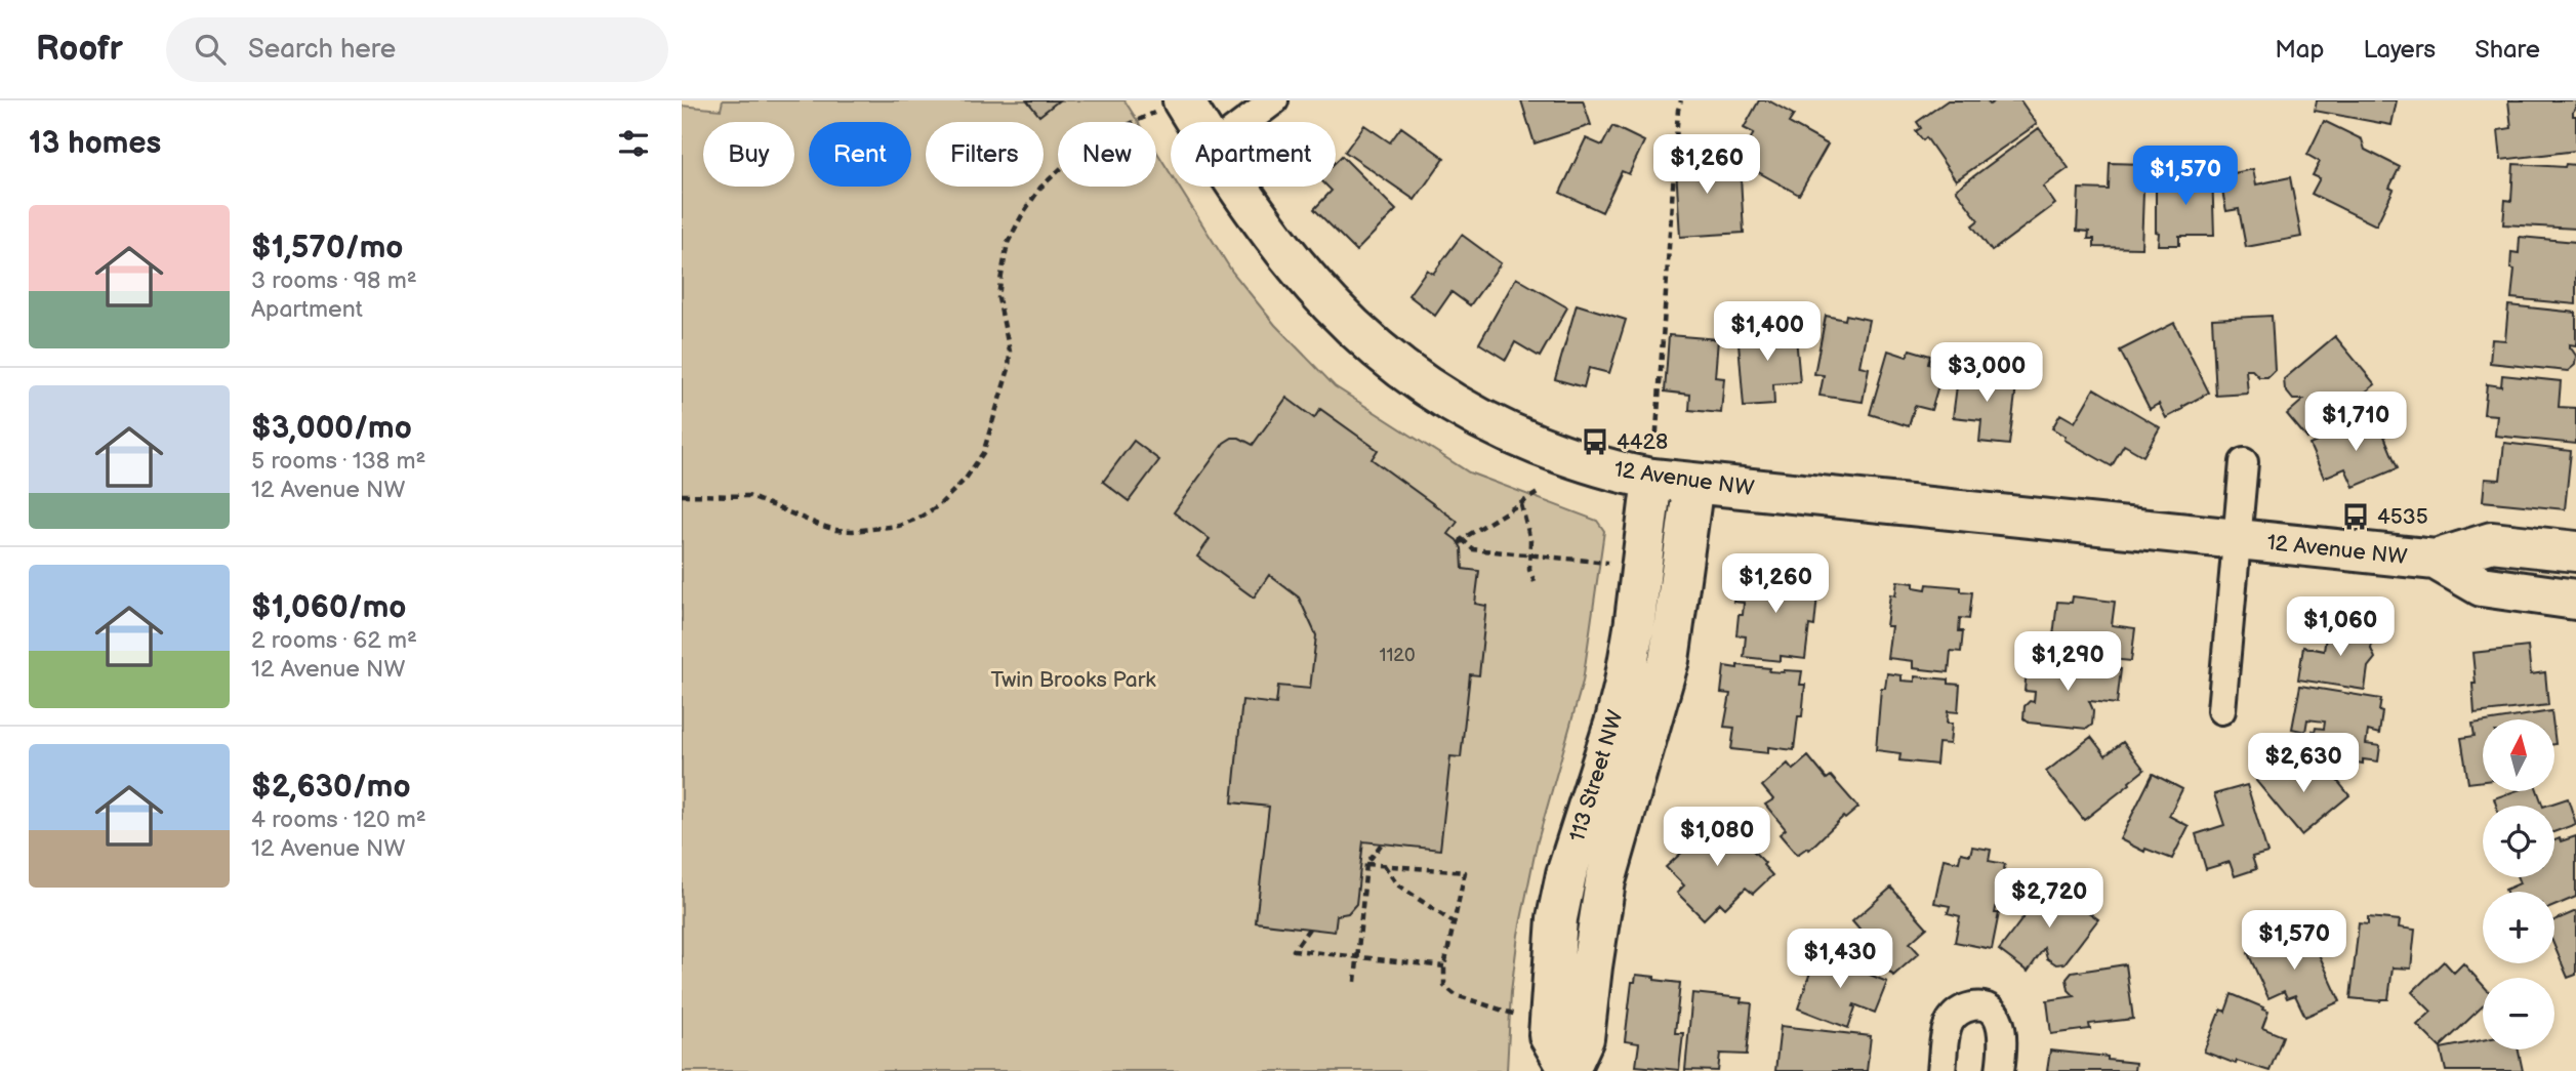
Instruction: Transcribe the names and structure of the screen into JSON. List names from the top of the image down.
{
  "streets": {
    "street": ["12 Avenue NW", "113 Street NW"]
  },
  "crossings": [
    ["12 Avenue NW", "113 Street NW"]
  ],
  "parks": ["Twin Brooks Park"],
  "places": {
    "bus stop": ["4428", "4535"]
  },
  "house_numbers": ["1120"],
  "north": "top",
  "page": {
    "header": "Roofr",
    "search": "Search here",
    "nav": ["Map", "Layers", "Share"],
    "heading": "13 homes",
    "chip": [
      "Buy",
      "Rent",
      "Filters",
      "New",
      "Apartment"
    ],
    "price": [
      "$1,260",
      "$1,570",
      "$1,400",
      "$3,000",
      "$1,710",
      "$1,260",
      "$1,060",
      "$1,290",
      "$2,630",
      "$1,080",
      "$2,720",
      "$1,570",
      "$1,430"
    ],
    "list": [
      {
        "name": "$1,570/mo",
        "note": "3 rooms · 98 m² · Apartment"
      },
      {
        "name": "$3,000/mo",
        "note": "5 rooms · 138 m² · 12 Avenue NW"
      },
      {
        "name": "$1,060/mo",
        "note": "2 rooms · 62 m² · 12 Avenue NW"
      },
      {
        "name": "$2,630/mo",
        "note": "4 rooms · 120 m² · 12 Avenue NW"
      }
    ],
    "map_buttons": ["+", "−"]
  }
}
